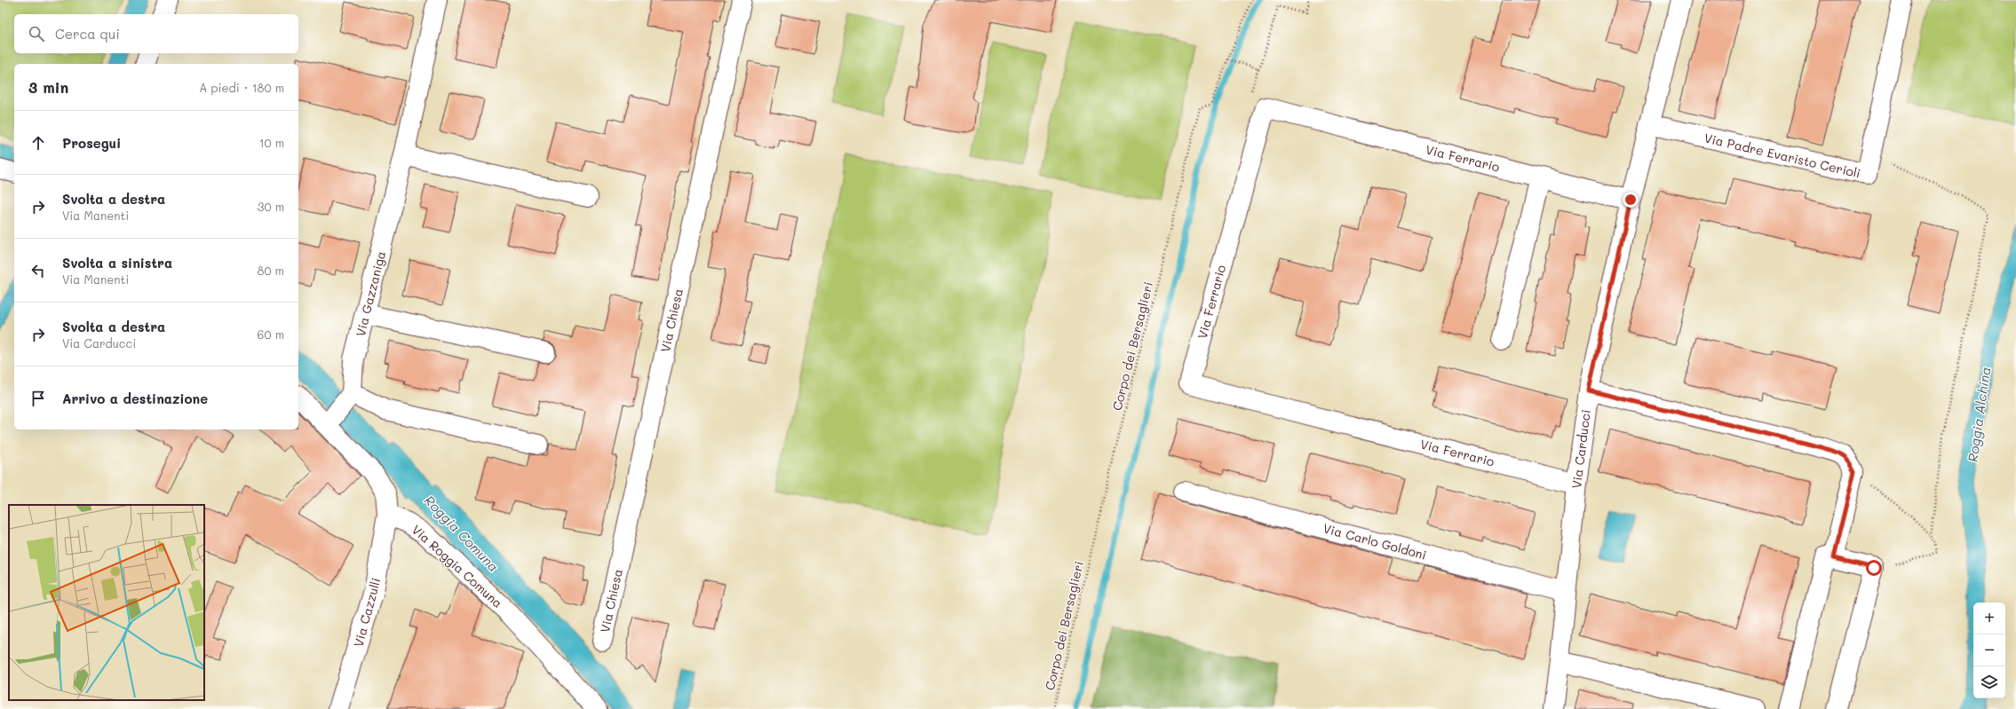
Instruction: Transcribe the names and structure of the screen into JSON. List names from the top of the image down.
{
  "streets": {
    "street": [
      "Via Padre Evaristo Cerioli",
      "Via Ferrario",
      "Via Gazzaniga",
      "Via Chiesa",
      "Via Carducci",
      "Via Carlo Goldoni",
      "Via Roggia Comuna",
      "Via Cazzulli"
    ],
    "path": ["Corpo dei Bersaglieri"]
  },
  "crossings": [
    ["Via Ferrario", "Via Carducci"],
    ["Via Carducci", "Via Carlo Goldoni"],
    ["Via Roggia Comuna", "Via Cazzulli"]
  ],
  "water": ["Roggia Alchina", "Roggia Comuna"],
  "page": {
    "search": "Cerca qui",
    "heading": ["3 min", "A piedi · 180 m"],
    "list": [
      ["Prosegui", "10 m"],
      ["Svolta a destra", "Via Manenti", "30 m"],
      ["Svolta a sinistra", "Via Manenti", "80 m"],
      ["Svolta a destra", "Via Carducci", "60 m"],
      "Arrivo a destinazione"
    ],
    "map_buttons": ["+", "−"]
  }
}
